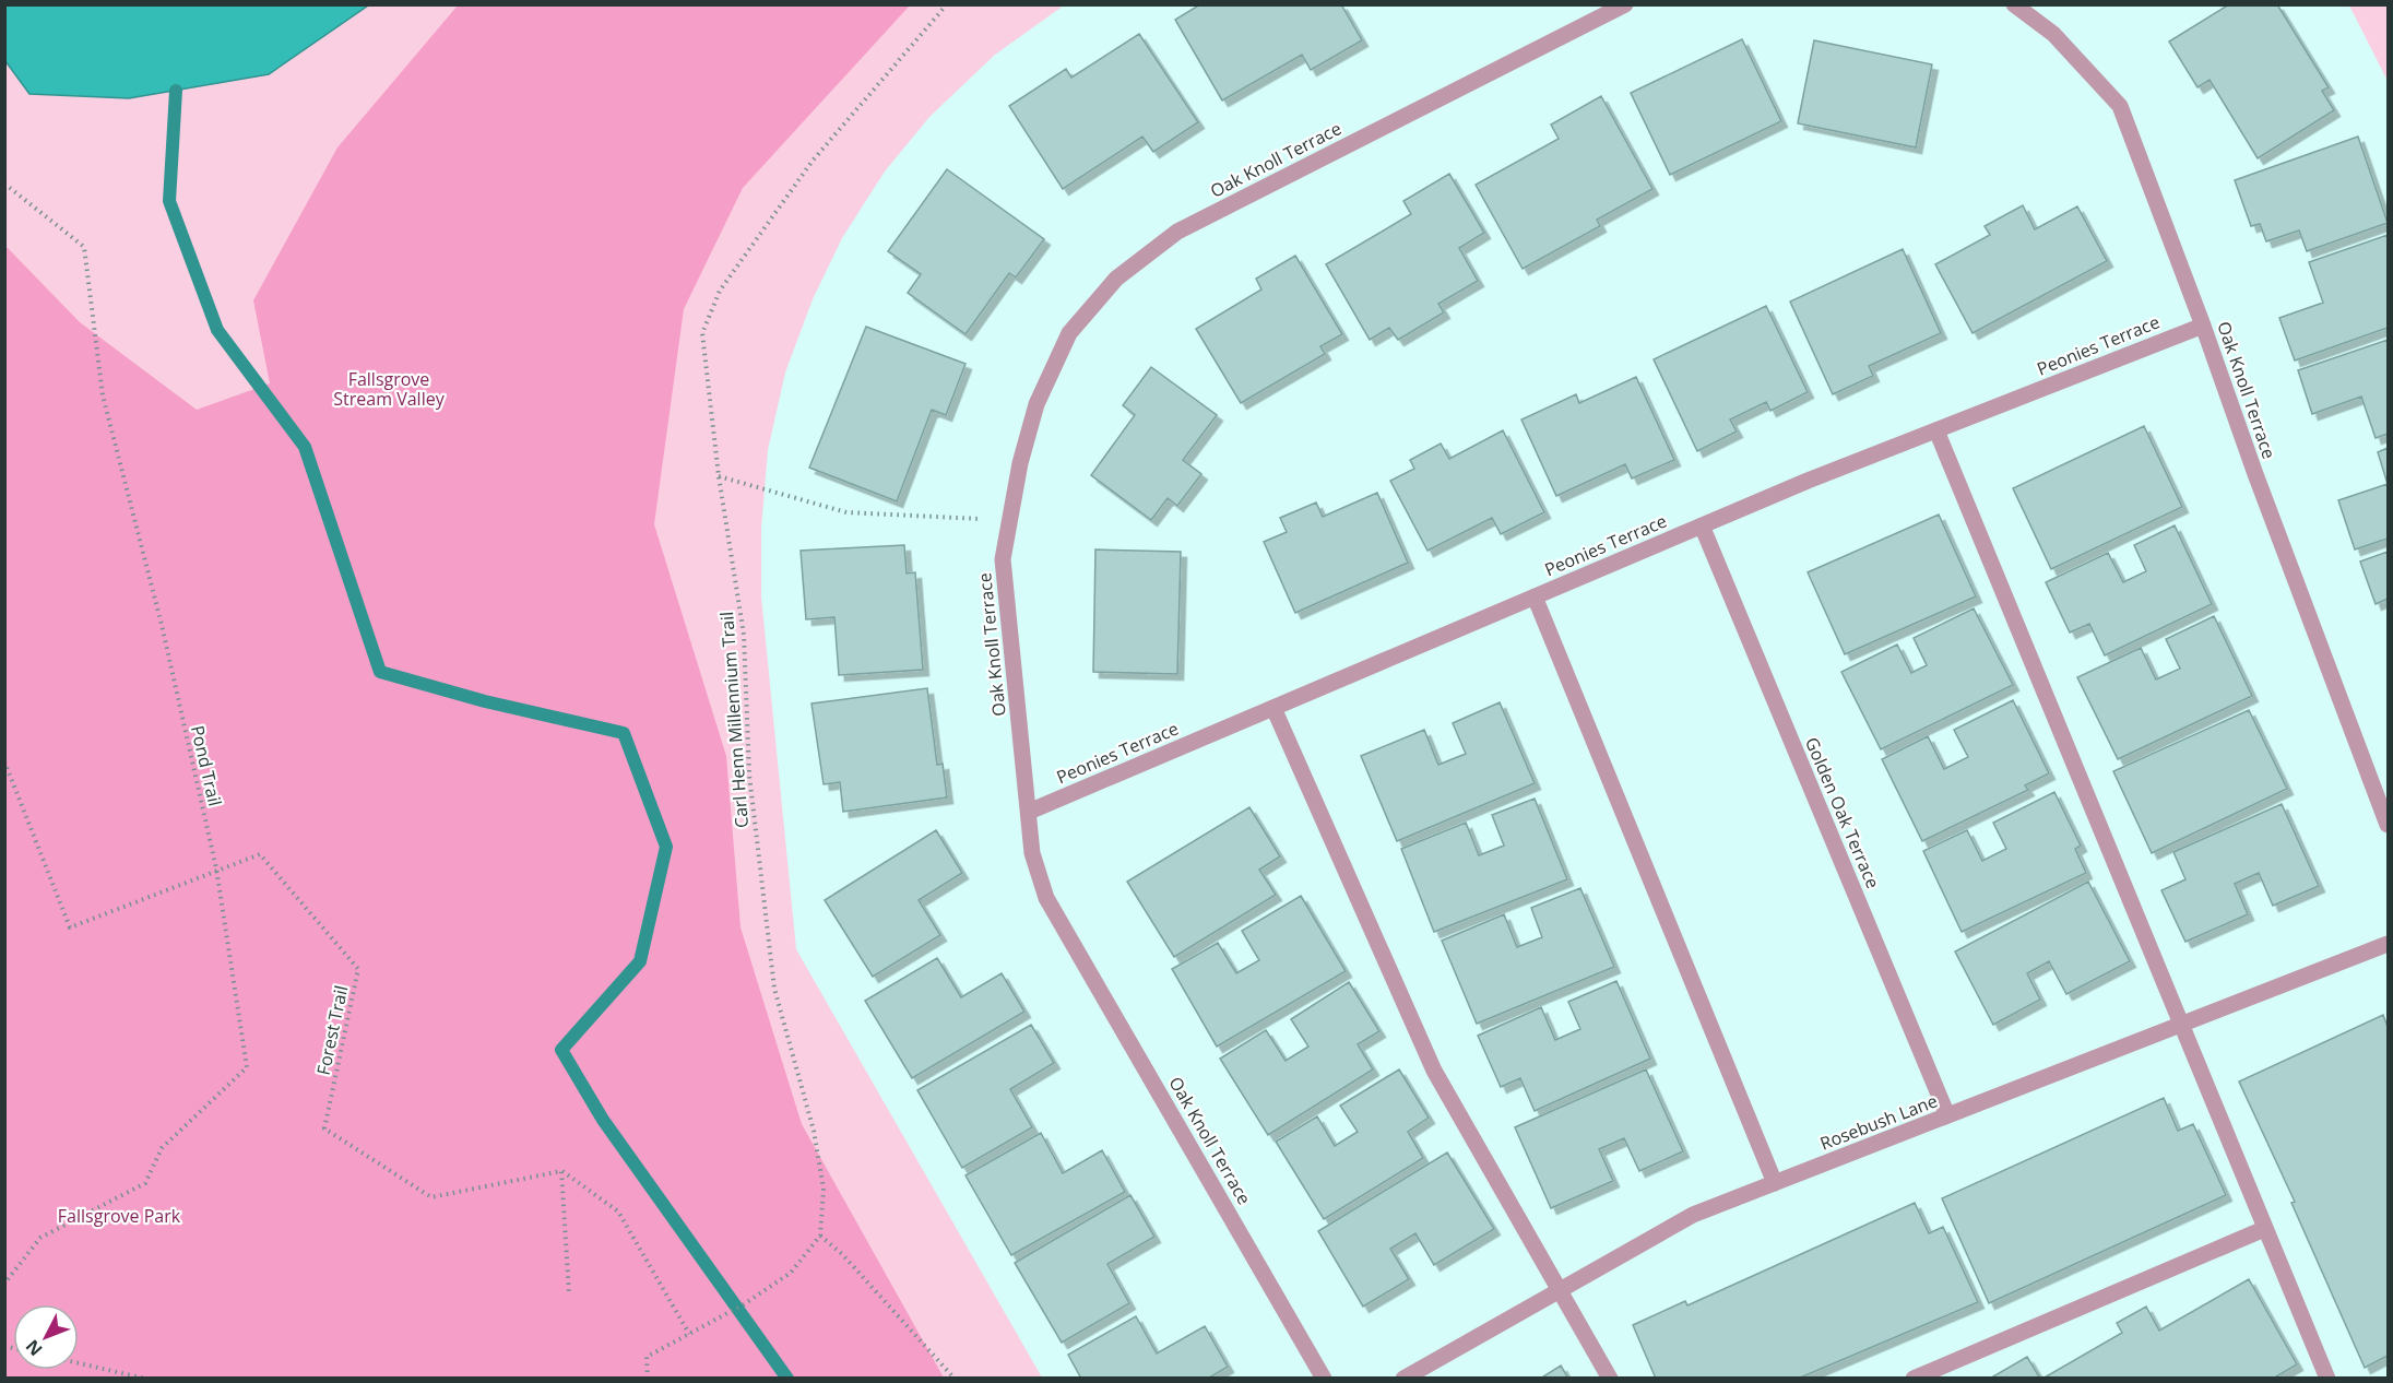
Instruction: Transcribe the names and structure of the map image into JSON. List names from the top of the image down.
{
  "streets": {
    "street": [
      "Oak Knoll Terrace",
      "Peonies Terrace",
      "Golden Oak Terrace",
      "Rosebush Lane"
    ],
    "path": ["Carl Henn Millennium Trail", "Pond Trail", "Forest Trail"]
  },
  "crossings": [
    ["Oak Knoll Terrace", "Peonies Terrace"],
    ["Peonies Terrace", "Golden Oak Terrace"],
    ["Pond Trail", "Forest Trail"],
    ["Golden Oak Terrace", "Rosebush Lane"]
  ],
  "parks": ["Fallsgrove Stream Valley", "Fallsgrove Park"],
  "north": "bottom left"
}
